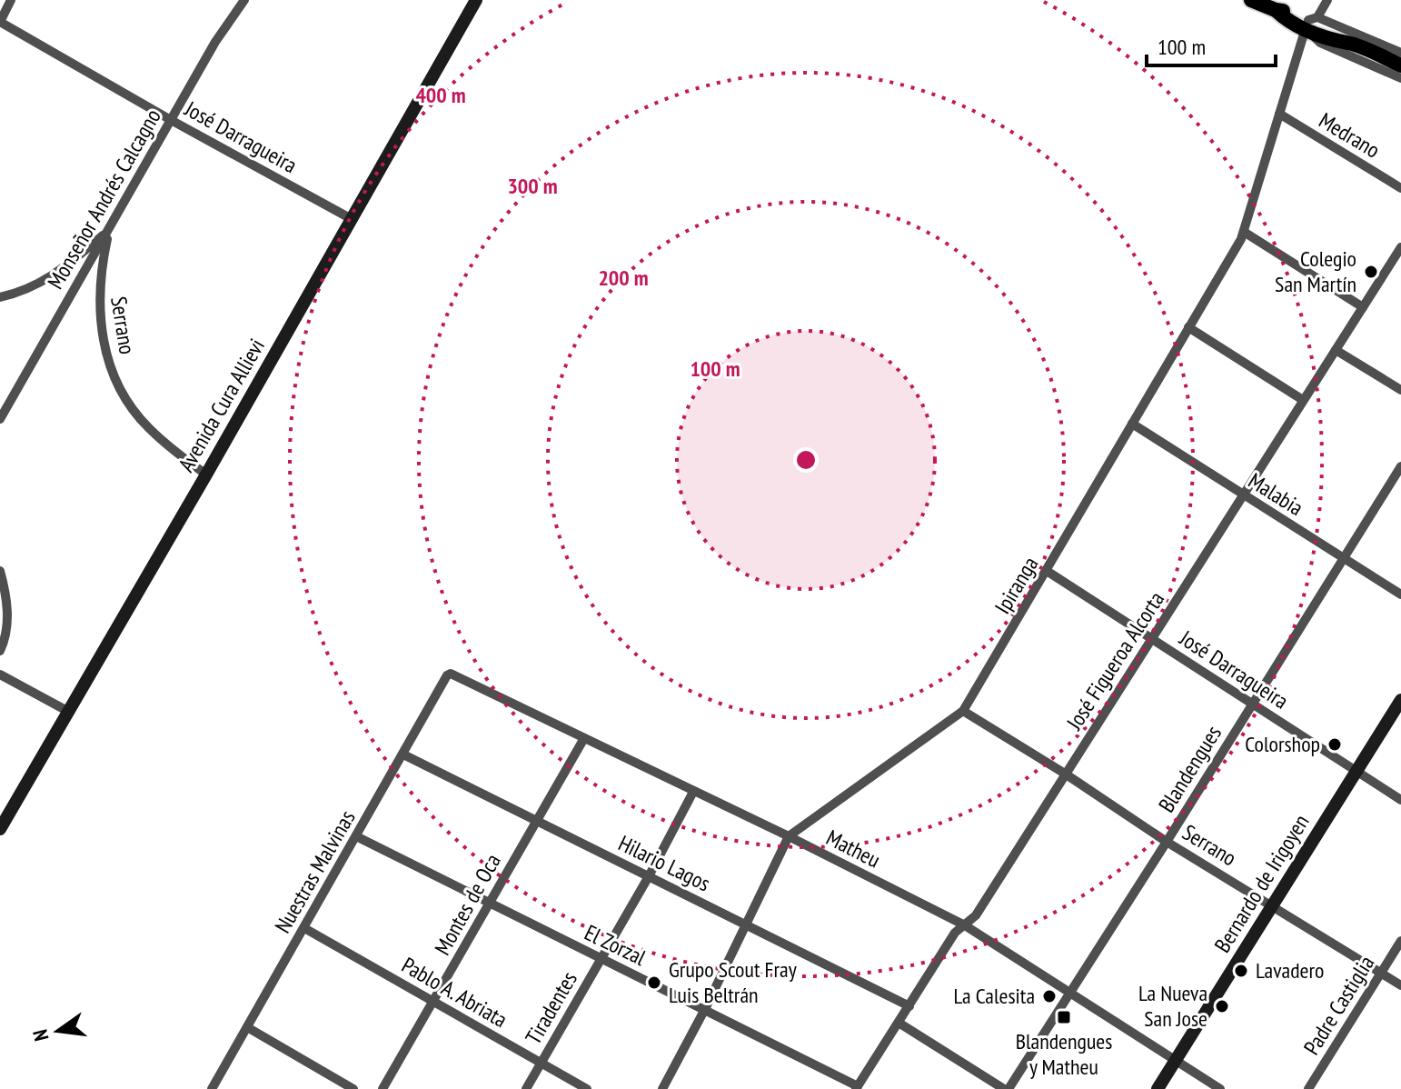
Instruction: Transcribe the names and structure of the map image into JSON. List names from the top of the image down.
{
  "streets": {
    "street": [
      "Medrano",
      "José Darragueira",
      "Monseñor Andrés Calcagno",
      "Serrano",
      "Avenida Cura Allievi",
      "Malabia",
      "Ipiranga",
      "José Figueroa Alcorta",
      "Blandengues",
      "Matheu",
      "Hilario Lagos",
      "Nuestras Malvinas",
      "Bernardo de Irigoyen",
      "Montes de Oca",
      "El Zorzal",
      "Pablo A. Abriata",
      "Padre Castiglia",
      "Tiradentes"
    ]
  },
  "crossings": [
    ["Medrano", "Ipiranga"],
    ["José Darragueira", "Monseñor Andrés Calcagno"],
    ["José Darragueira", "Avenida Cura Allievi"],
    ["José Darragueira", "Ipiranga"],
    ["José Darragueira", "José Figueroa Alcorta"],
    ["José Darragueira", "Blandengues"],
    ["José Darragueira", "Bernardo de Irigoyen"],
    ["Monseñor Andrés Calcagno", "Serrano"],
    ["Serrano", "Avenida Cura Allievi"],
    ["Serrano", "Ipiranga"],
    ["Serrano", "José Figueroa Alcorta"],
    ["Serrano", "Blandengues"],
    ["Serrano", "Bernardo de Irigoyen"],
    ["Serrano", "Padre Castiglia"],
    ["Malabia", "Ipiranga"],
    ["Malabia", "José Figueroa Alcorta"],
    ["Malabia", "Blandengues"],
    ["Ipiranga", "Matheu"],
    ["Ipiranga", "Hilario Lagos"],
    ["Ipiranga", "El Zorzal"],
    ["José Figueroa Alcorta", "Matheu"],
    ["José Figueroa Alcorta", "Hilario Lagos"],
    ["José Figueroa Alcorta", "El Zorzal"],
    ["Blandengues", "Matheu"],
    ["Matheu", "Nuestras Malvinas"],
    ["Matheu", "Bernardo de Irigoyen"],
    ["Matheu", "Montes de Oca"],
    ["Matheu", "Tiradentes"],
    ["Hilario Lagos", "Nuestras Malvinas"],
    ["Hilario Lagos", "Montes de Oca"],
    ["Hilario Lagos", "Tiradentes"],
    ["Nuestras Malvinas", "El Zorzal"],
    ["Nuestras Malvinas", "Pablo A. Abriata"],
    ["Montes de Oca", "El Zorzal"],
    ["Montes de Oca", "Pablo A. Abriata"],
    ["El Zorzal", "Tiradentes"],
    ["Pablo A. Abriata", "Tiradentes"]
  ],
  "places": {
    "other": [
      "Colegio San Martín",
      "Colorshop",
      "Lavadero",
      "Grupo Scout Fray Luis Beltrán",
      "La Calesita",
      "La Nueva San Jose"
    ],
    "transit": ["Blandengues y Matheu"]
  },
  "scale_bar": "100 m",
  "north": "left",
  "rings": [
    "400 m",
    "300 m",
    "200 m",
    "100 m"
  ]
}
